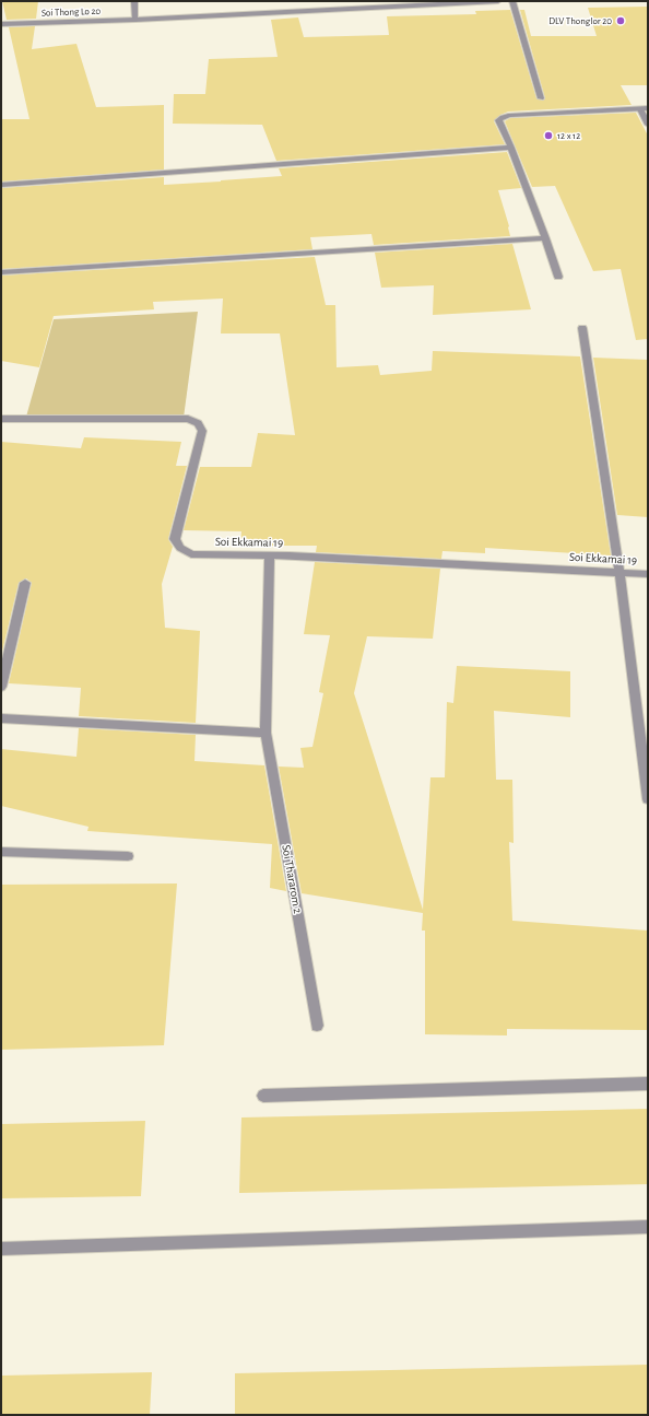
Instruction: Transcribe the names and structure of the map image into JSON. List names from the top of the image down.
{
  "streets": {
    "street": ["Soi Thong Lo 20", "Soi Ekkamai 19", "Soi Thararom 2"]
  },
  "crossings": [
    ["Soi Ekkamai 19", "Soi Thararom 2"]
  ],
  "places": ["DLV Thonglor 20", "12 x 12"]
}
